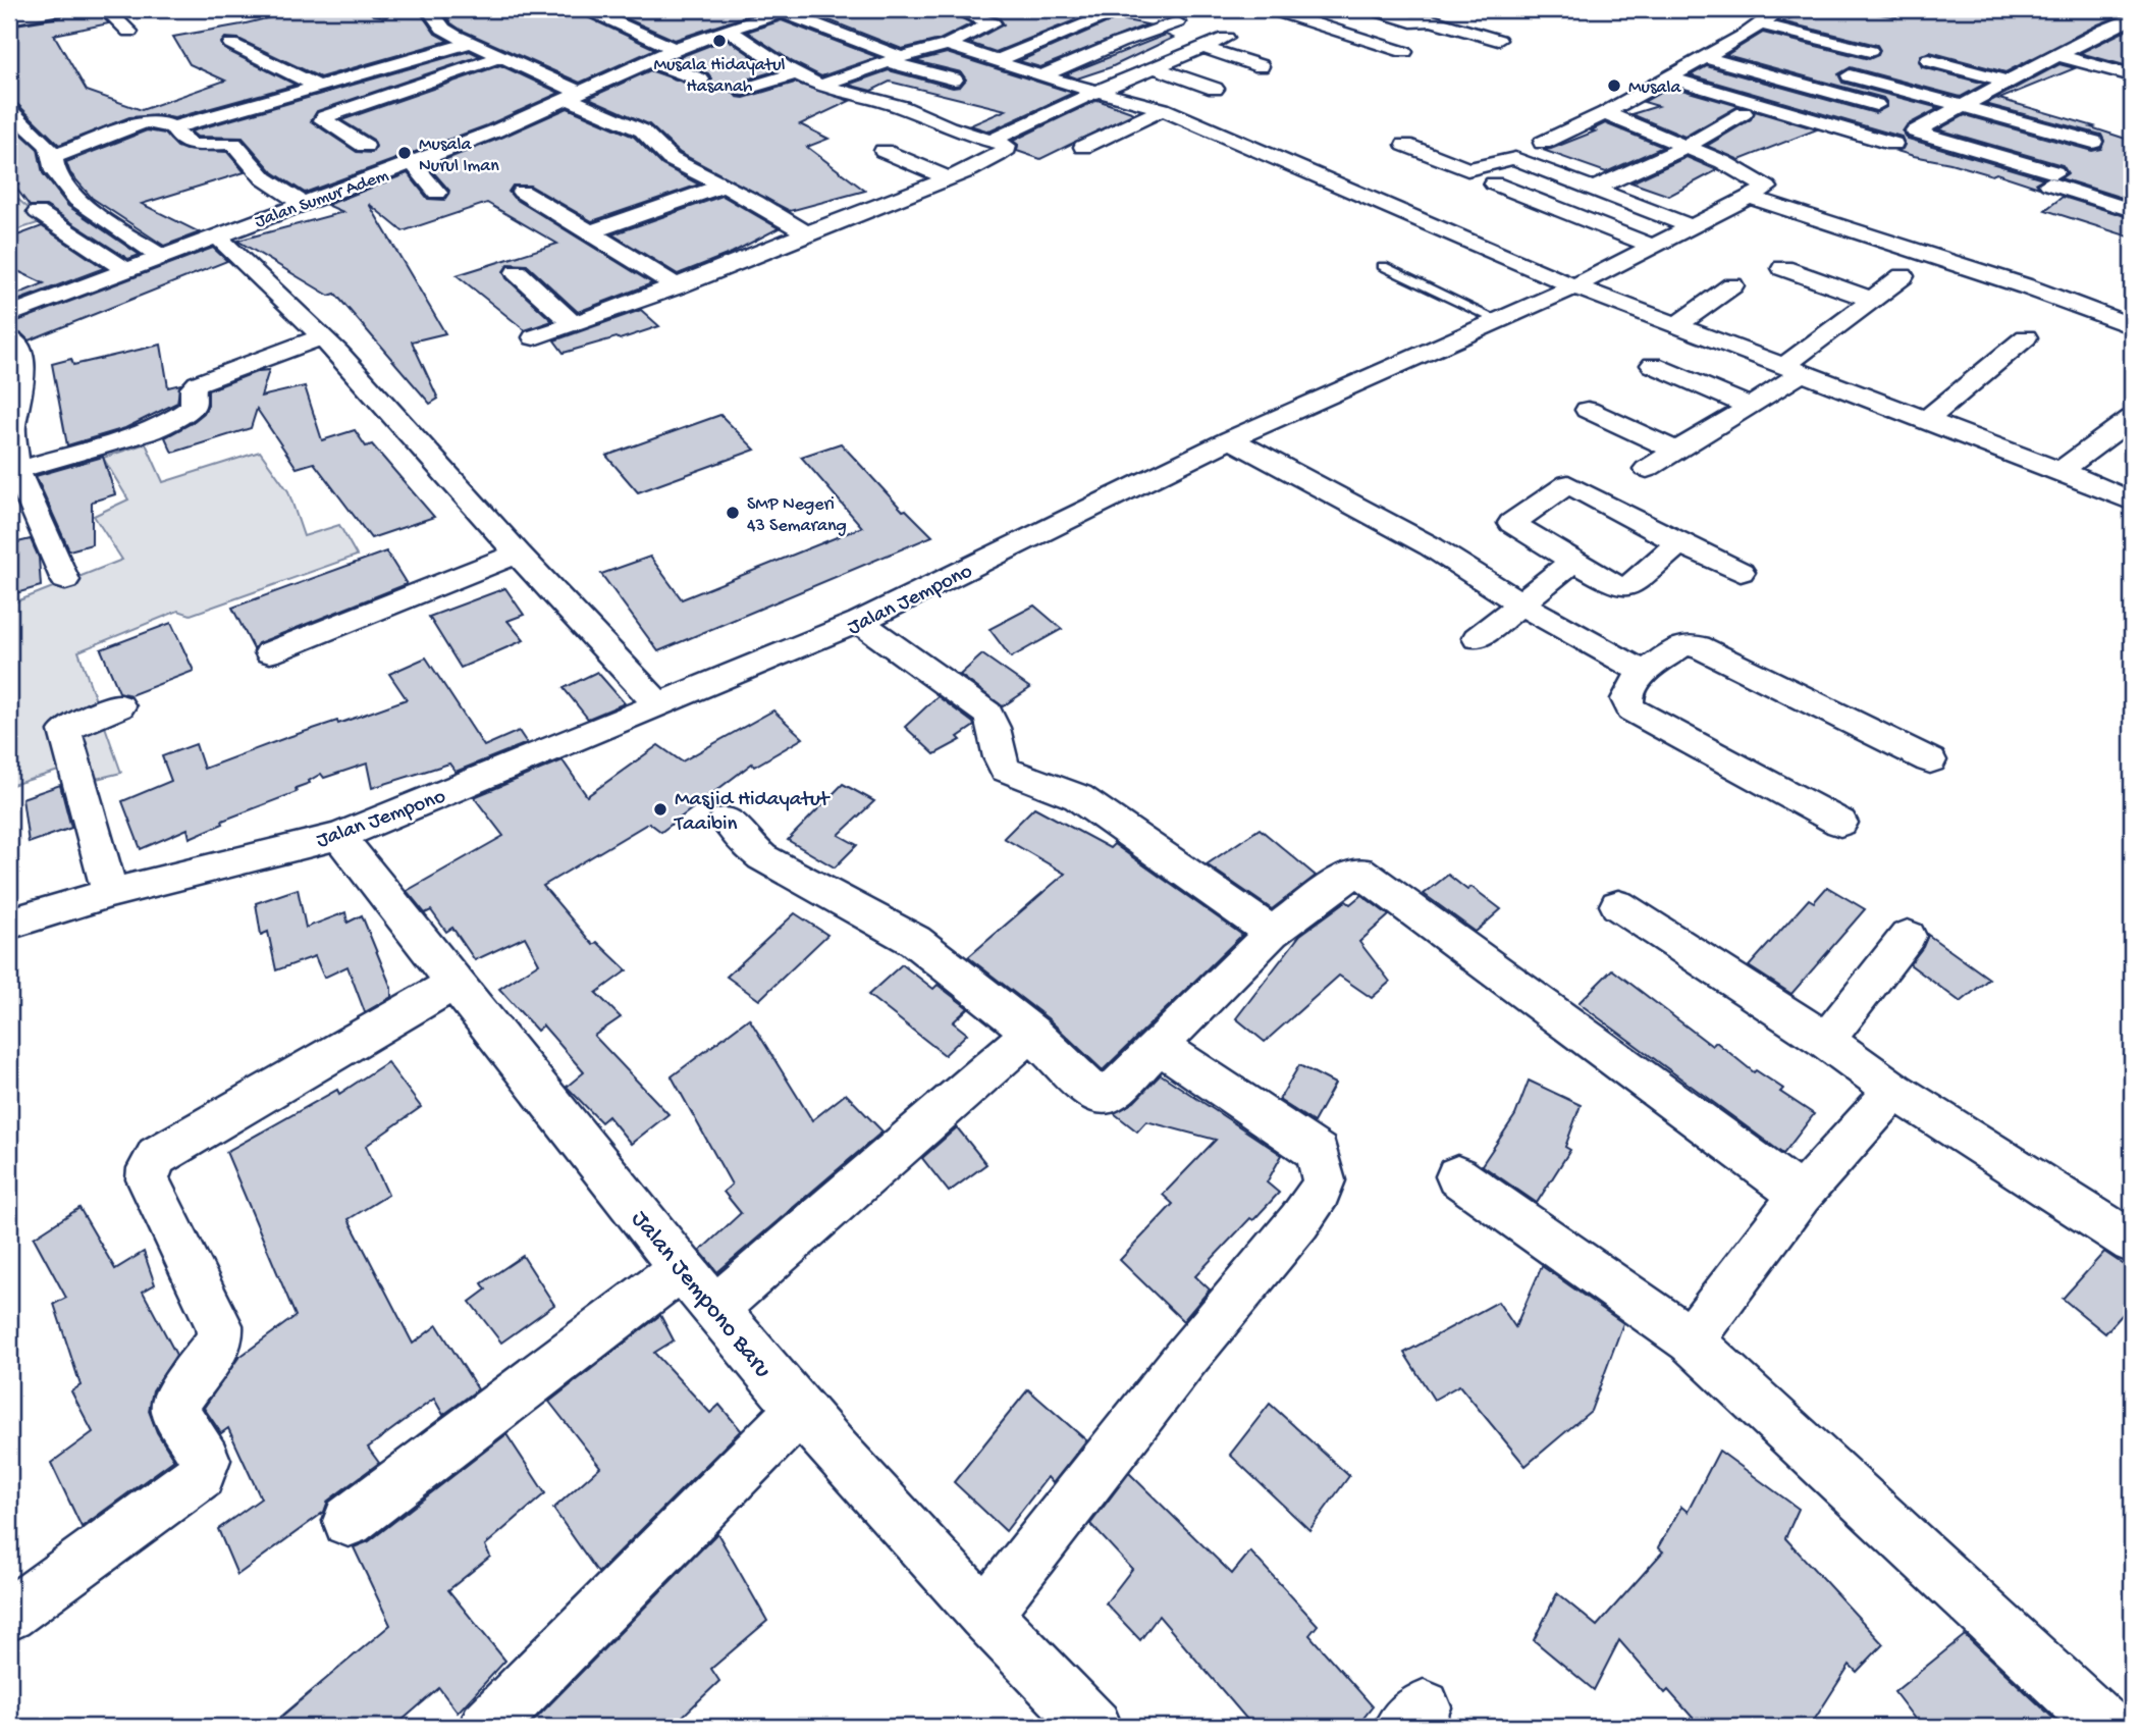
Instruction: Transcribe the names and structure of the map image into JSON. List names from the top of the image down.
{
  "streets": {
    "street": ["Jalan Sumur Adem", "Jalan Jempono", "Jalan Jempono Baru"]
  },
  "crossings": [
    ["Jalan Jempono", "Jalan Jempono Baru"]
  ],
  "places": [
    "Musala Hidayatul Hasanah",
    "Musala",
    "Musala Nurul Iman",
    "SMP Negeri 43 Semarang",
    "Masjid Hidayatut Taaibin"
  ]
}
